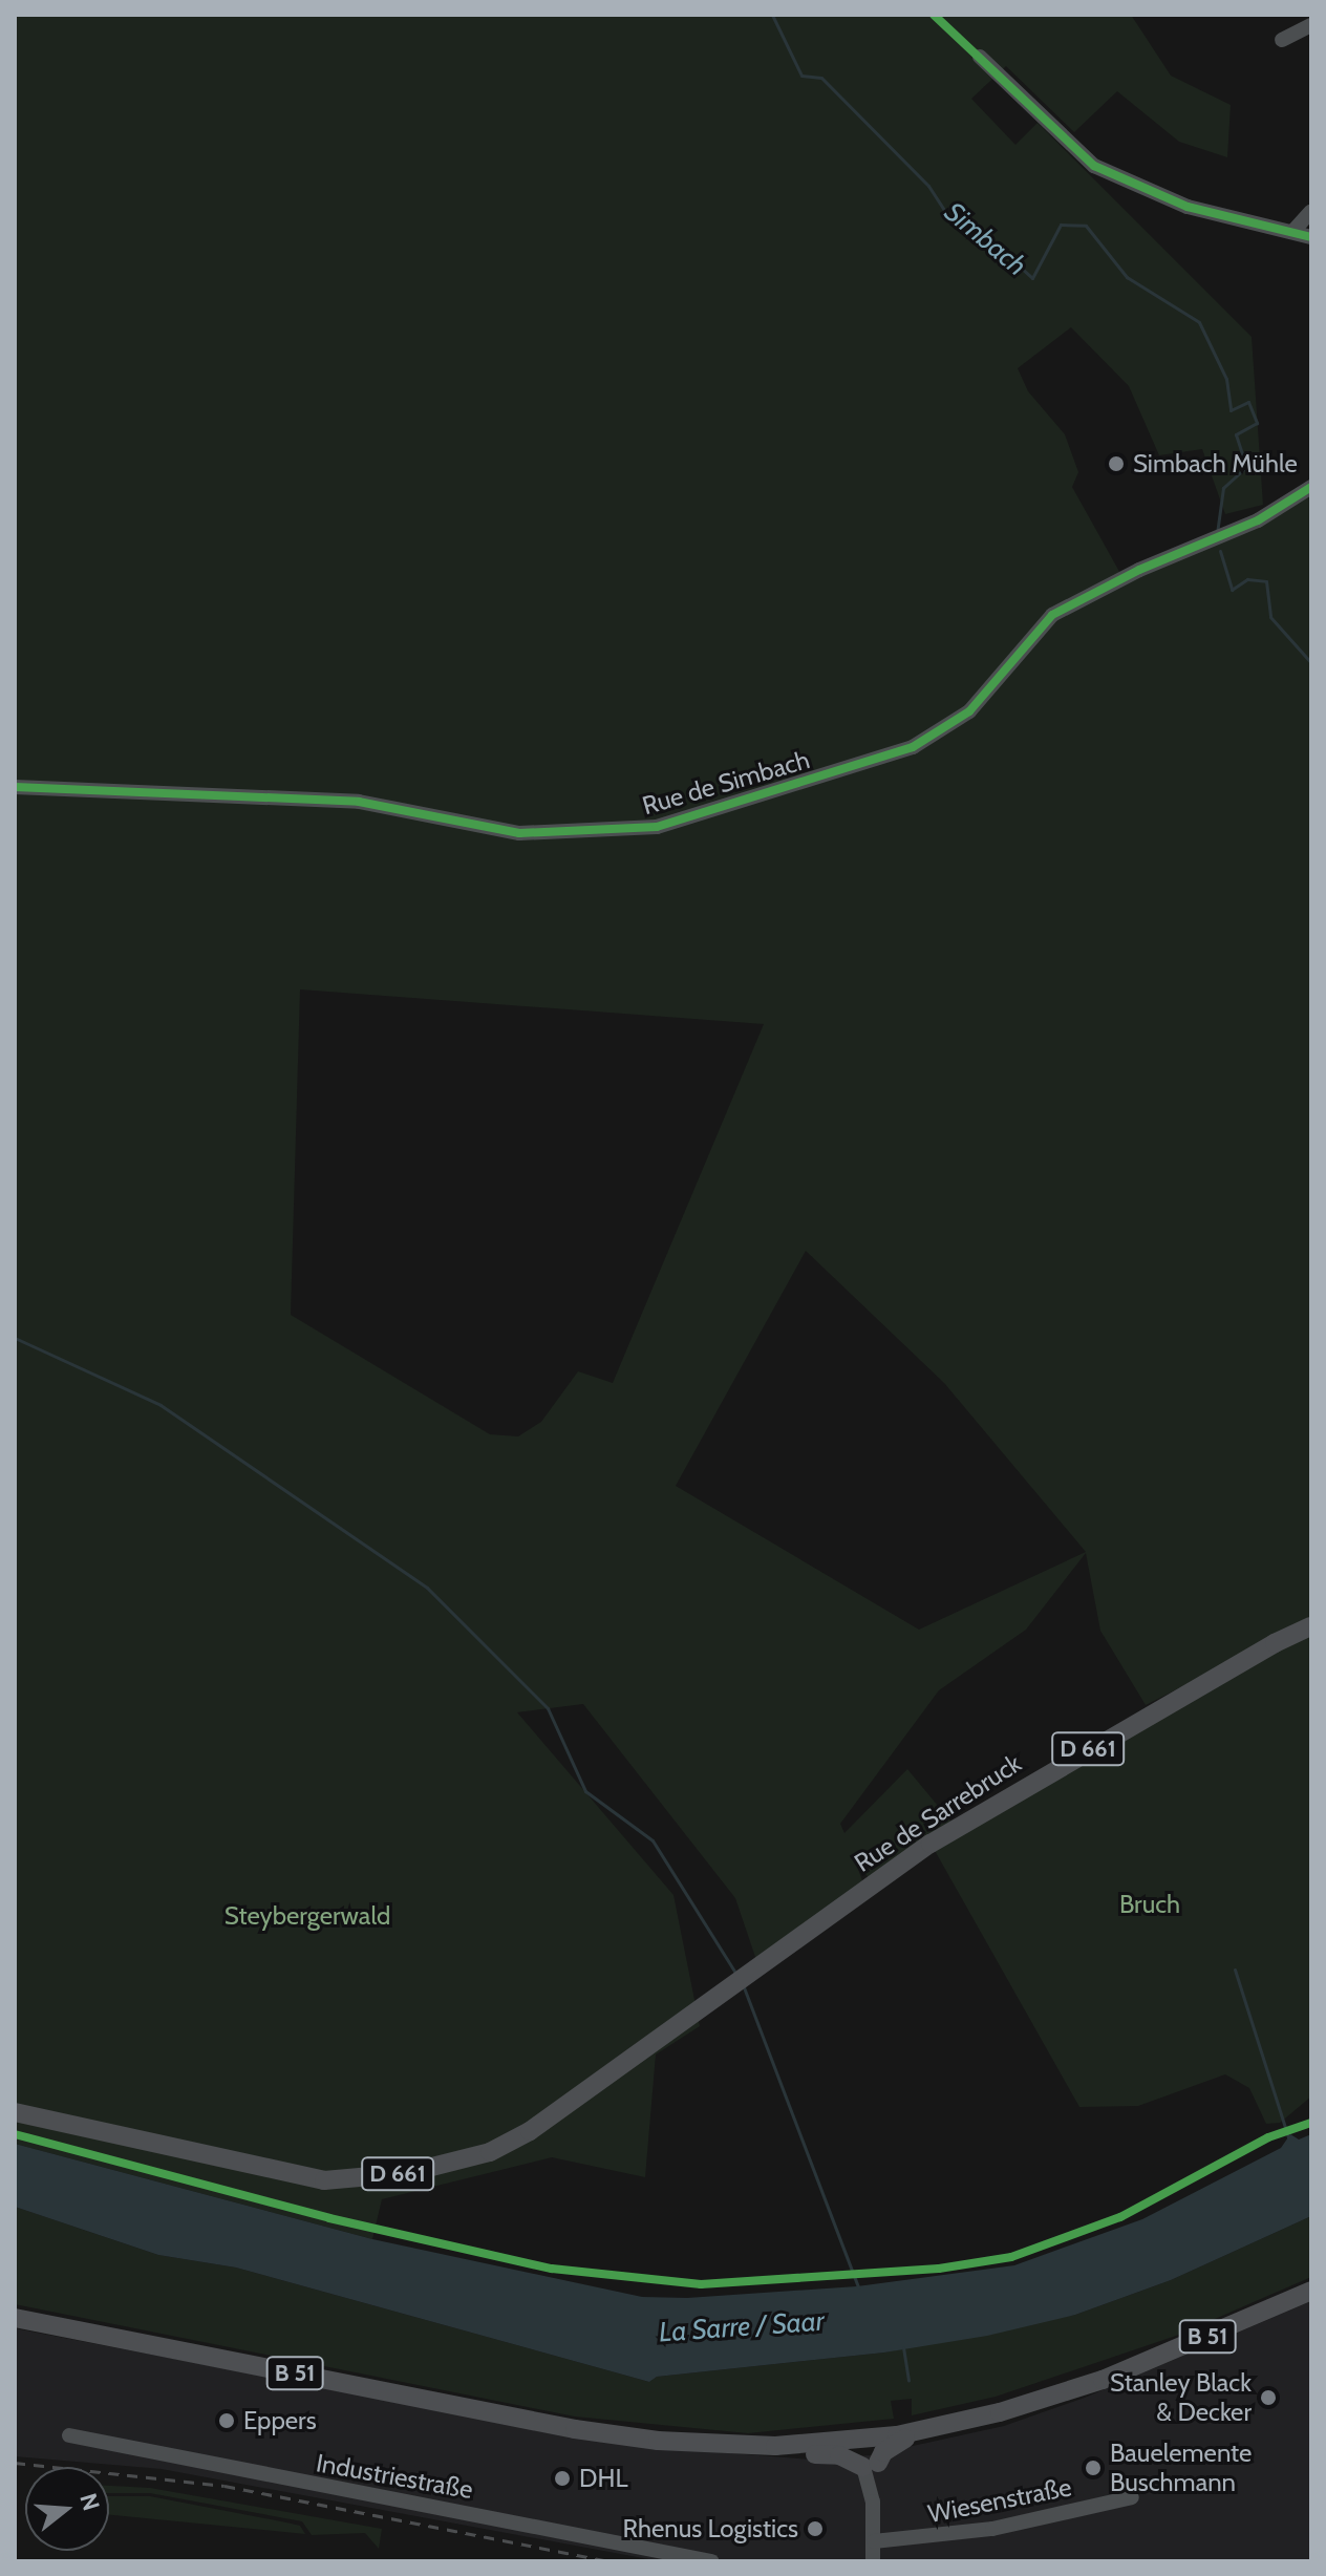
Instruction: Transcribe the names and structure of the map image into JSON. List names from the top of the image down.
{
  "streets": {
    "main road": ["D 661", "Rue de Sarrebruck", "B 51"],
    "street": ["Rue de Simbach", "Industriestraße", "Wiesenstraße"]
  },
  "water": ["Simbach", "La Sarre / Saar"],
  "parks": ["Bruch", "Steybergerwald"],
  "places": [
    "Simbach Mühle",
    "Stanley Black & Decker",
    "Eppers",
    "Bauelemente Buschmann",
    "DHL",
    "Rhenus Logistics"
  ],
  "north": "right"
}
